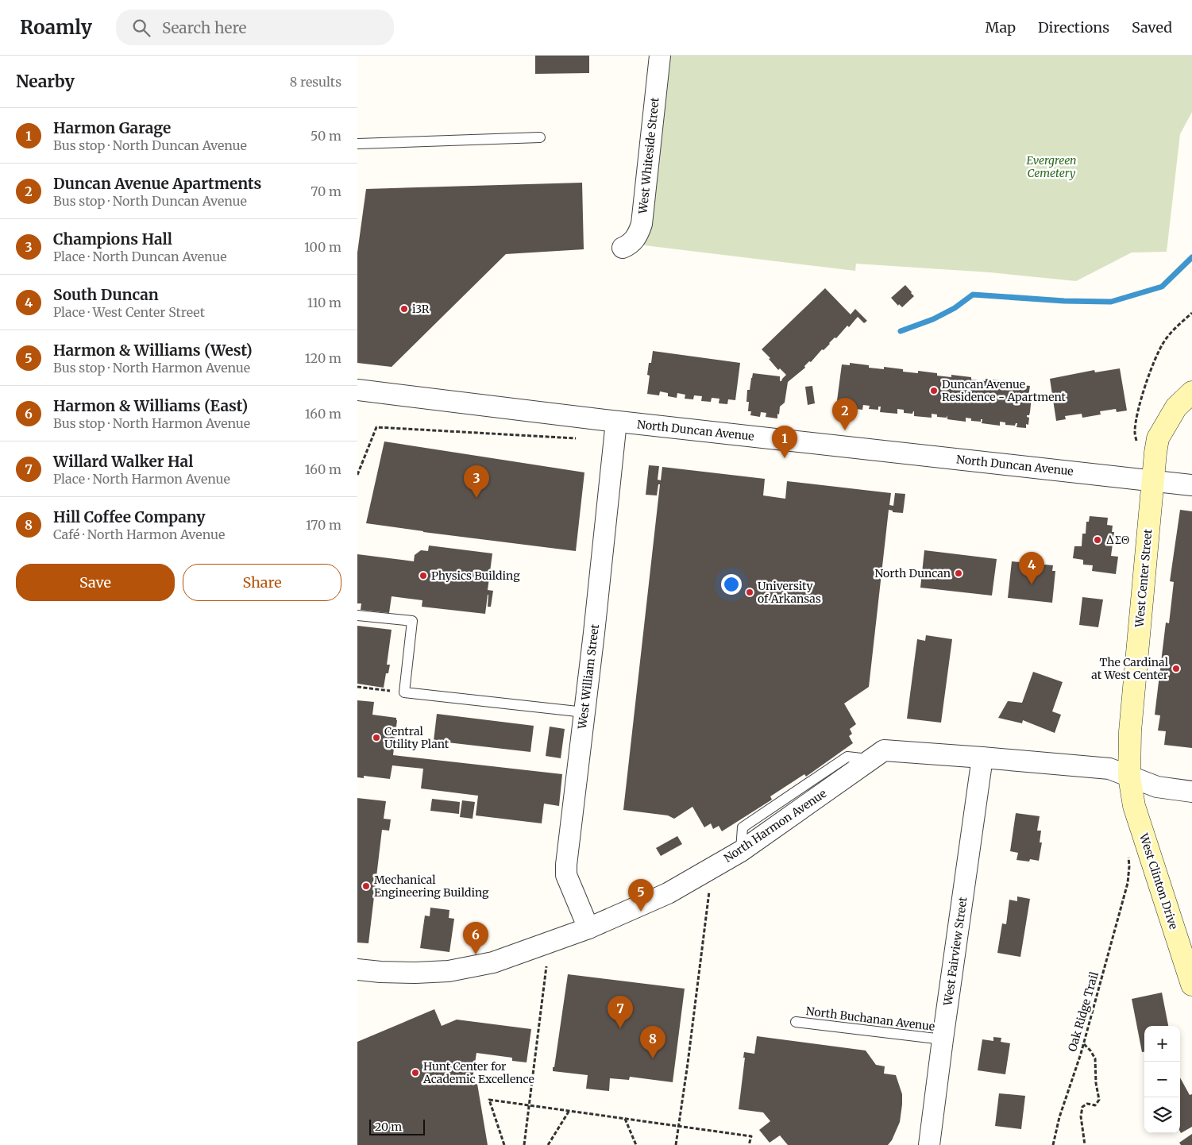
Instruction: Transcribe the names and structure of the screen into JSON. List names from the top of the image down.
{
  "streets": {
    "street": [
      "West Whiteside Street",
      "North Duncan Avenue",
      "West Center Street",
      "West William Street",
      "North Harmon Avenue",
      "West Clinton Drive",
      "West Fairview Street"
    ],
    "lane": ["North Buchanan Avenue"],
    "path": ["Oak Ridge Trail"]
  },
  "crossings": [
    ["North Duncan Avenue", "West Center Street"],
    ["North Duncan Avenue", "West William Street"],
    ["West Center Street", "North Harmon Avenue"],
    ["West Center Street", "West Clinton Drive"],
    ["West William Street", "North Harmon Avenue"],
    ["North Harmon Avenue", "West Clinton Drive"],
    ["North Harmon Avenue", "West Fairview Street"],
    ["West Fairview Street", "North Buchanan Avenue"]
  ],
  "parks": ["Evergreen Cemetery"],
  "places": [
    "i3R",
    "Duncan Avenue Residence - Apartment",
    "ΔΣΘ",
    "North Duncan",
    "Physics Building",
    "University of Arkansas",
    "The Cardinal at West Center",
    "Central Utility Plant",
    "Mechanical Engineering Building",
    "Hunt Center for Academic Excellence"
  ],
  "scale_bar": "20 m",
  "page": {
    "header": "Roamly",
    "search": "Search here",
    "nav": ["Map", "Directions", "Saved"],
    "heading": ["Nearby", "8 results"],
    "list": [
      {
        "mark": "1",
        "name": "Harmon Garage",
        "note": "Bus stop · North Duncan Avenue",
        "value": "50 m"
      },
      {
        "mark": "2",
        "name": "Duncan Avenue Apartments",
        "note": "Bus stop · North Duncan Avenue",
        "value": "70 m"
      },
      {
        "mark": "3",
        "name": "Champions Hall",
        "note": "Place · North Duncan Avenue",
        "value": "100 m"
      },
      {
        "mark": "4",
        "name": "South Duncan",
        "note": "Place · West Center Street",
        "value": "110 m"
      },
      {
        "mark": "5",
        "name": "Harmon & Williams (West)",
        "note": "Bus stop · North Harmon Avenue",
        "value": "120 m"
      },
      {
        "mark": "6",
        "name": "Harmon & Williams (East)",
        "note": "Bus stop · North Harmon Avenue",
        "value": "160 m"
      },
      {
        "mark": "7",
        "name": "Willard Walker Hal",
        "note": "Place · North Harmon Avenue",
        "value": "160 m"
      },
      {
        "mark": "8",
        "name": "Hill Coffee Company",
        "note": "Café · North Harmon Avenue",
        "value": "170 m"
      }
    ],
    "pins": [
      "2",
      "1",
      "3",
      "4",
      "5",
      "6",
      "7",
      "8"
    ],
    "buttons": ["Save", "Share"],
    "map_buttons": ["+", "−"],
    "scale": "20 m"
  }
}
